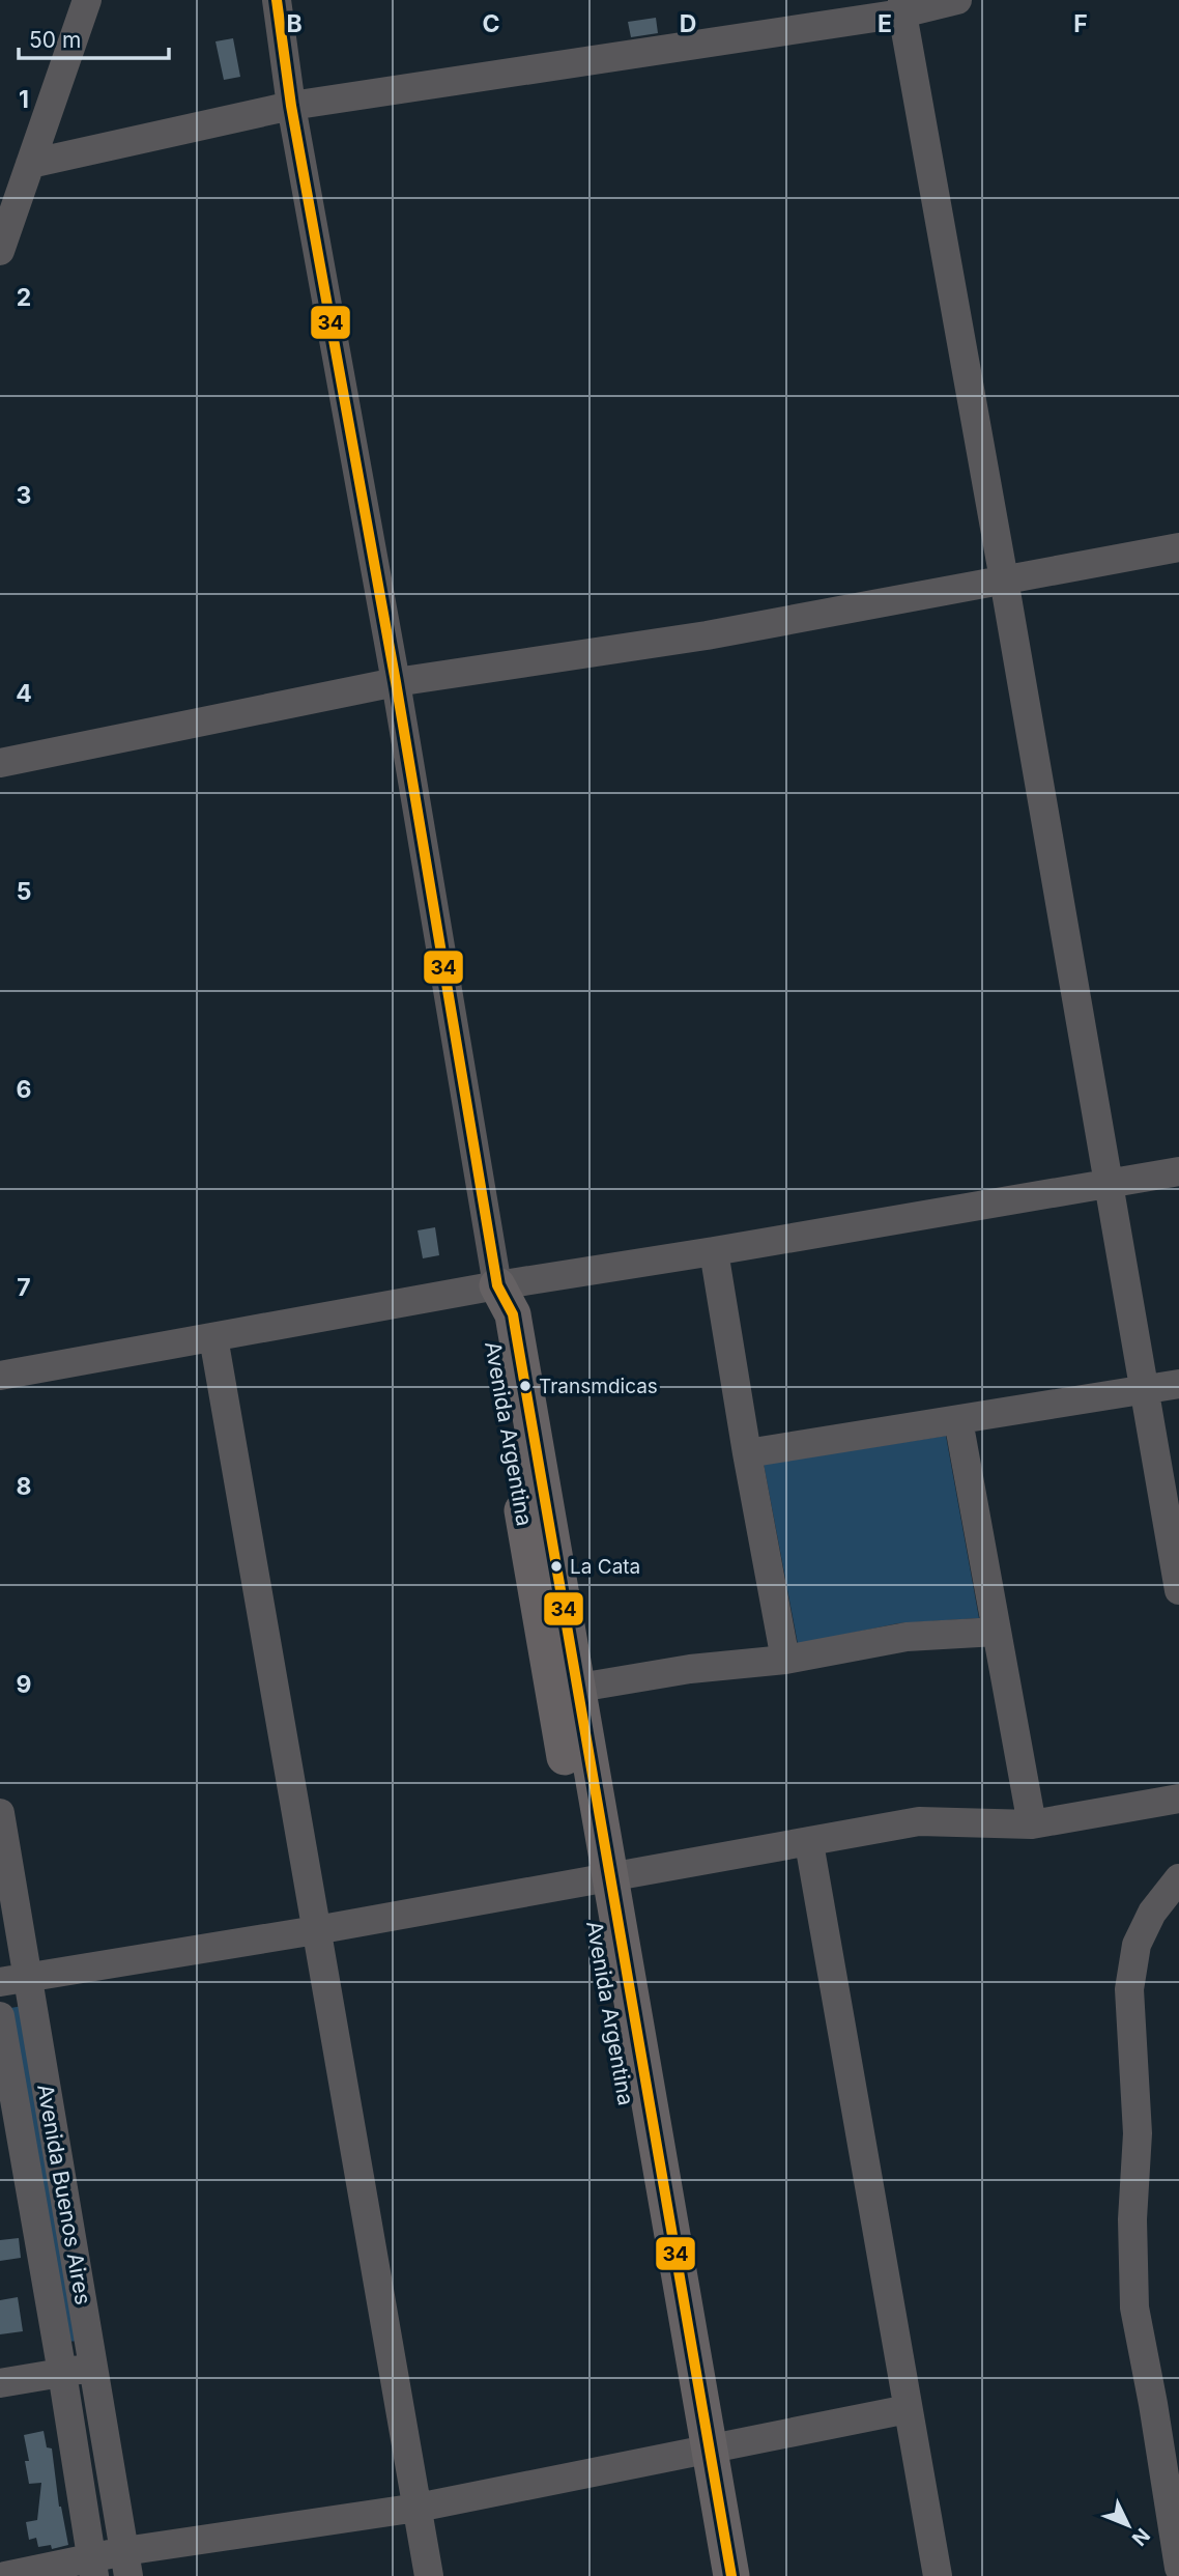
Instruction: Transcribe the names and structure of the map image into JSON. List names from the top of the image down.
{
  "streets": {
    "main road": ["Avenida Argentina"],
    "street": ["Avenida Buenos Aires"]
  },
  "places": ["Transmdicas", "La Cata"],
  "lines": ["transit line 34"],
  "scale_bar": "50 m",
  "north": "bottom right",
  "grid": {
    "columns": [
      "B",
      "C",
      "D",
      "E",
      "F"
    ],
    "rows": [
      "1",
      "2",
      "3",
      "4",
      "5",
      "6",
      "7",
      "8",
      "9"
    ]
  }
}
